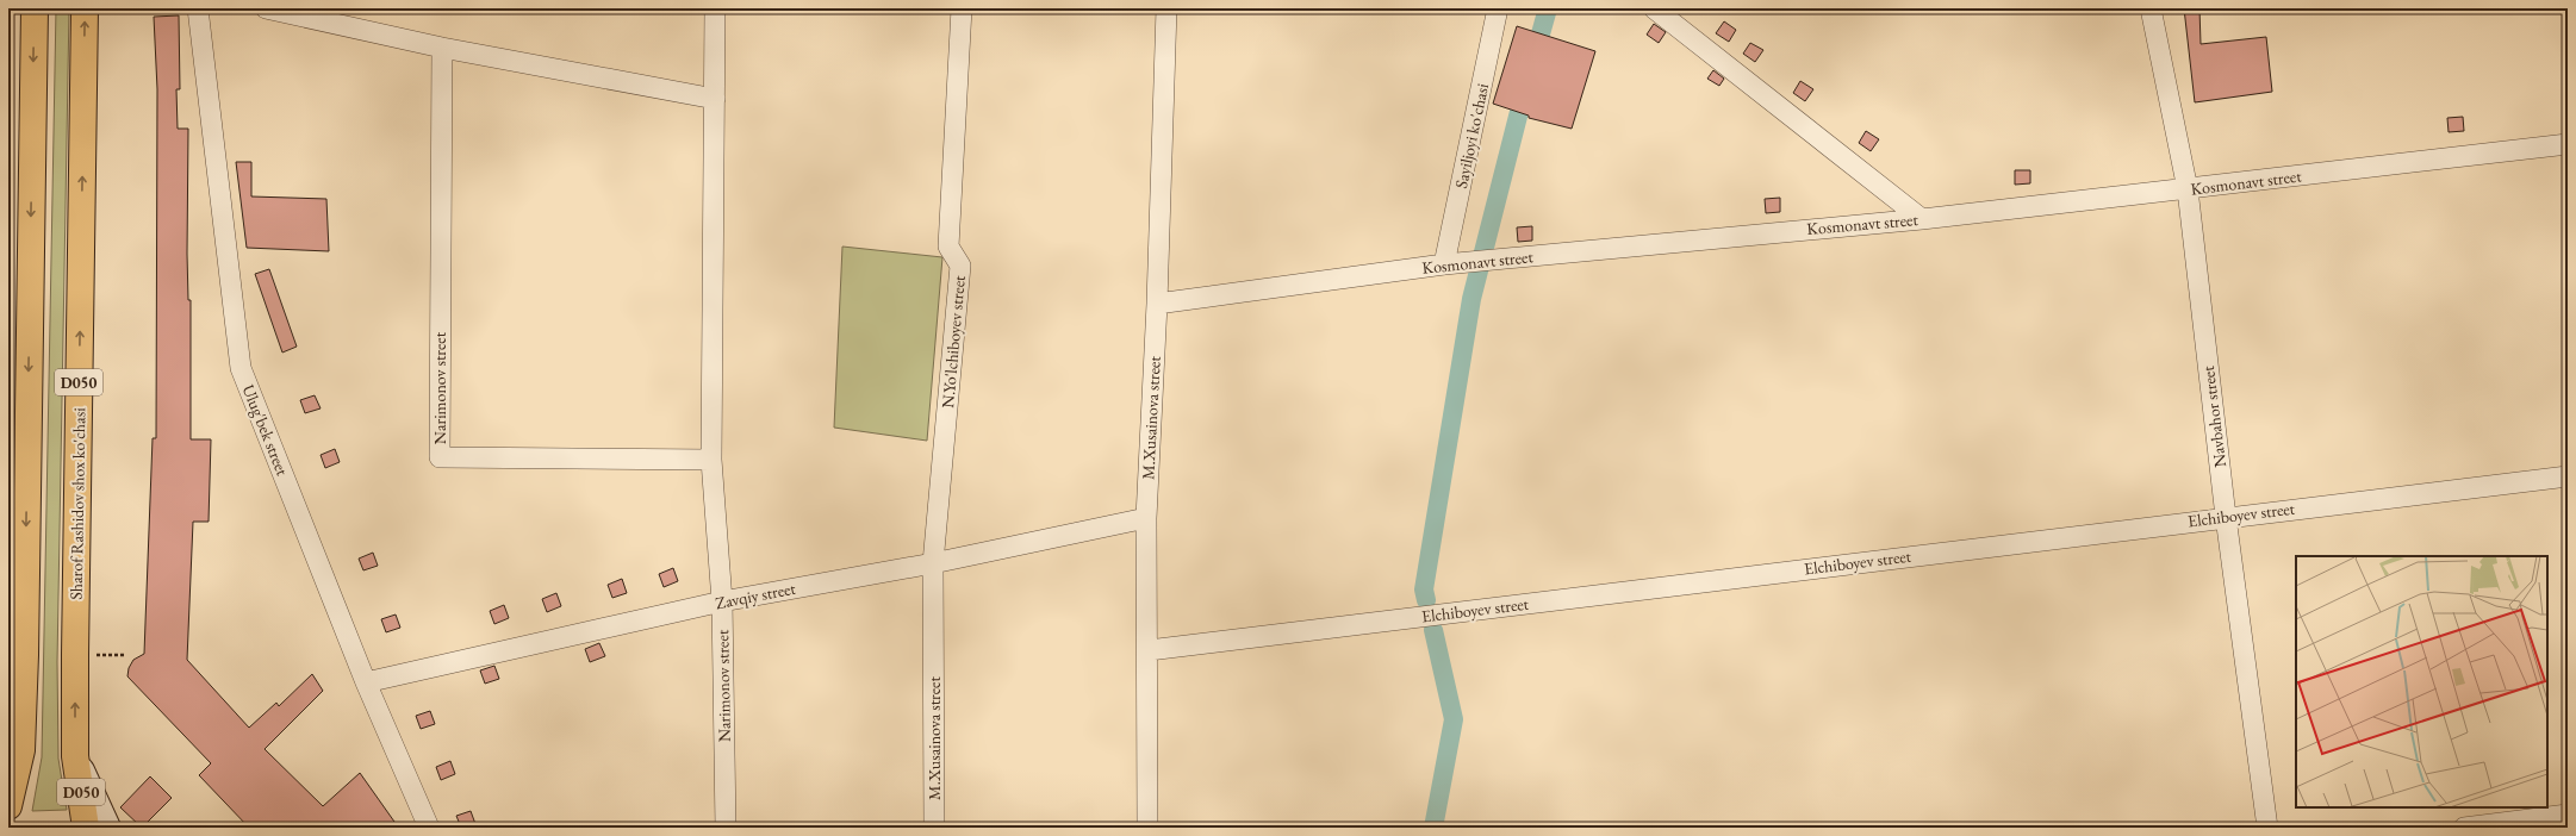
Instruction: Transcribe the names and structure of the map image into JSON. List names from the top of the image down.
{
  "streets": {
    "main road": ["D050", "Sharof Rashidov shox ko'chasi"],
    "street": [
      "Sayiljoyi ko'chasi",
      "Kosmonavt street",
      "N.Yo'lchiboyev street",
      "Narimonov street",
      "Navbahor street",
      "M.Xusainova street",
      "Ulug'bek street",
      "Elchiboyev street",
      "Zavqiy street"
    ]
  },
  "crossings": [
    ["Sayiljoyi ko'chasi", "Kosmonavt street"],
    ["Kosmonavt street", "Navbahor street"],
    ["Kosmonavt street", "M.Xusainova street"],
    ["N.Yo'lchiboyev street", "M.Xusainova street"],
    ["N.Yo'lchiboyev street", "Zavqiy street"],
    ["Narimonov street", "Zavqiy street"],
    ["Navbahor street", "Elchiboyev street"],
    ["M.Xusainova street", "Elchiboyev street"],
    ["M.Xusainova street", "Zavqiy street"],
    ["Ulug'bek street", "Zavqiy street"]
  ]
}
